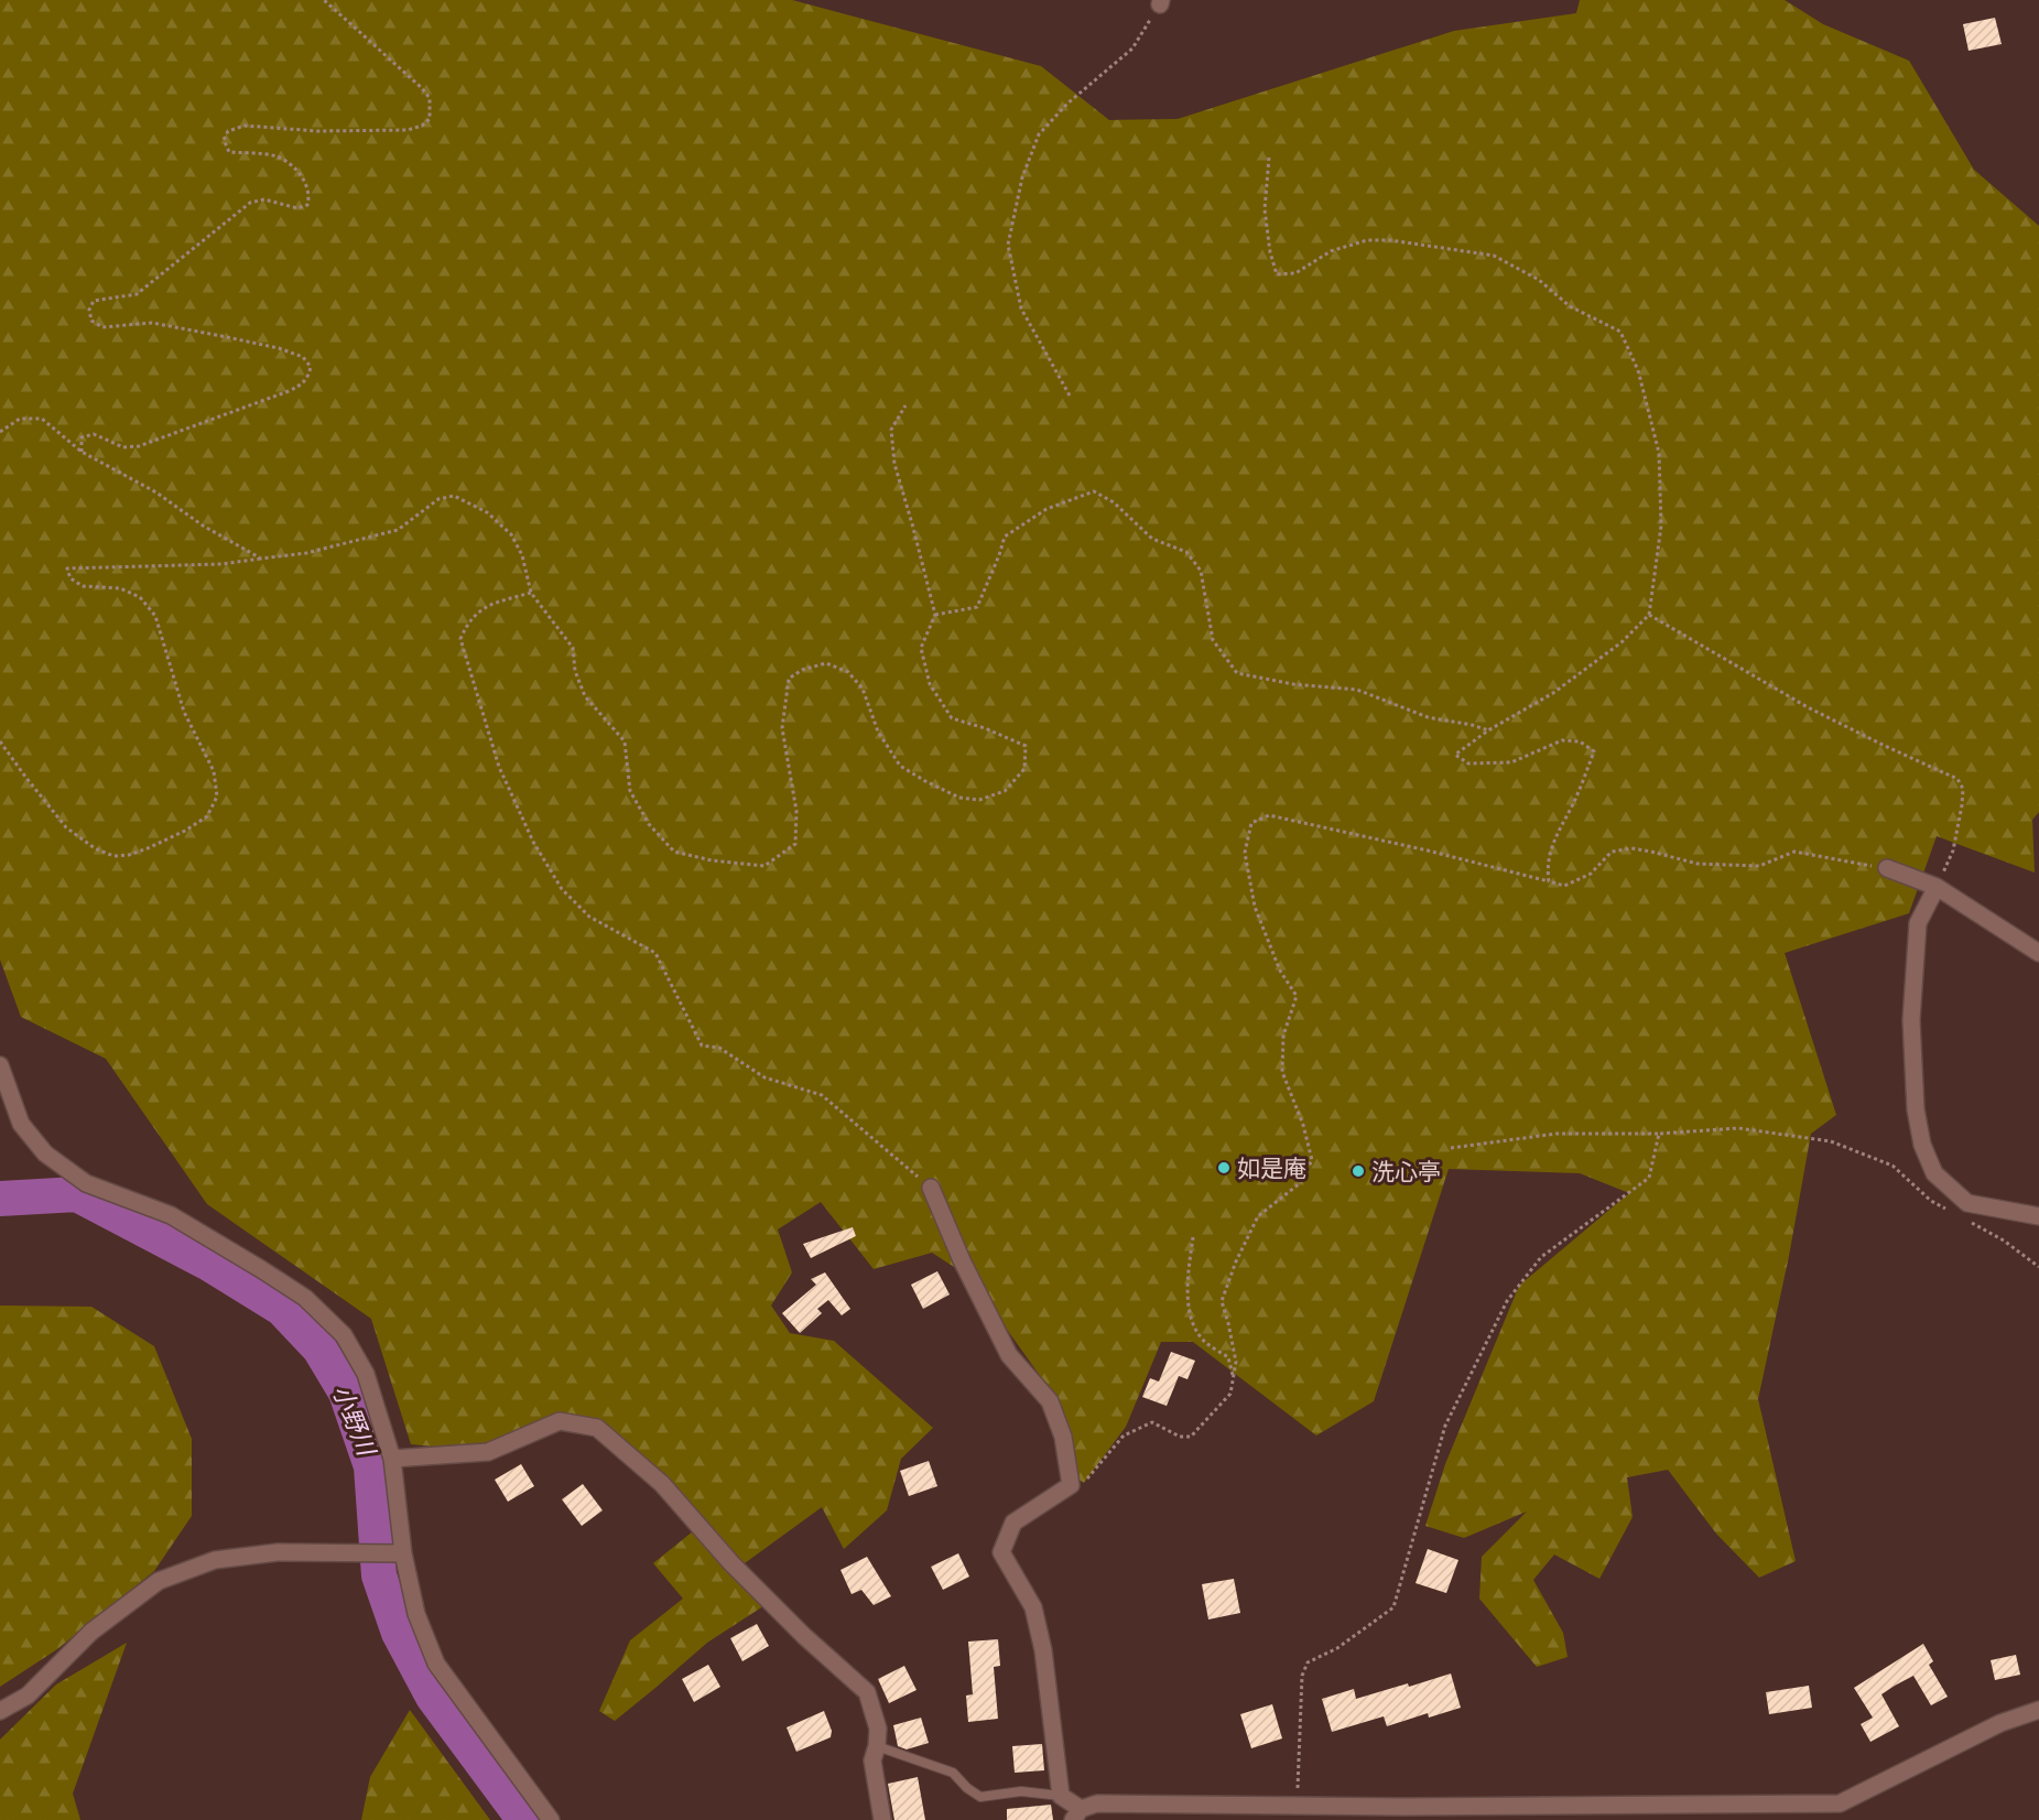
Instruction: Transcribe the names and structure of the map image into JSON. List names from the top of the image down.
{
  "water": ["小野川"],
  "places": ["如是庵", "洗心亭"]
}
